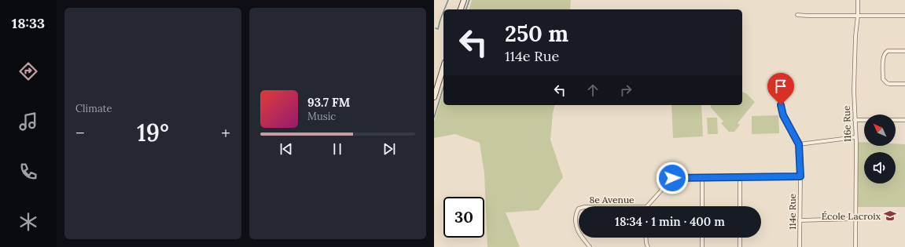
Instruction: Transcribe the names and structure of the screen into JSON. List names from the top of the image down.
{
  "streets": {
    "street": ["116e Rue", "8e Avenue", "114e Rue"]
  },
  "places": {
    "school or university": ["École Lacroix"]
  },
  "north": "top left",
  "page": {
    "tabs": "18:33",
    "tile": "Climate",
    "turn": ["250 m", "114e Rue"],
    "song": ["93.7 FM", "Music"],
    "heat": ["−", "19°", "+"],
    "limit": "30",
    "trip": "18:34 · 1 min · 400 m"
  }
}
